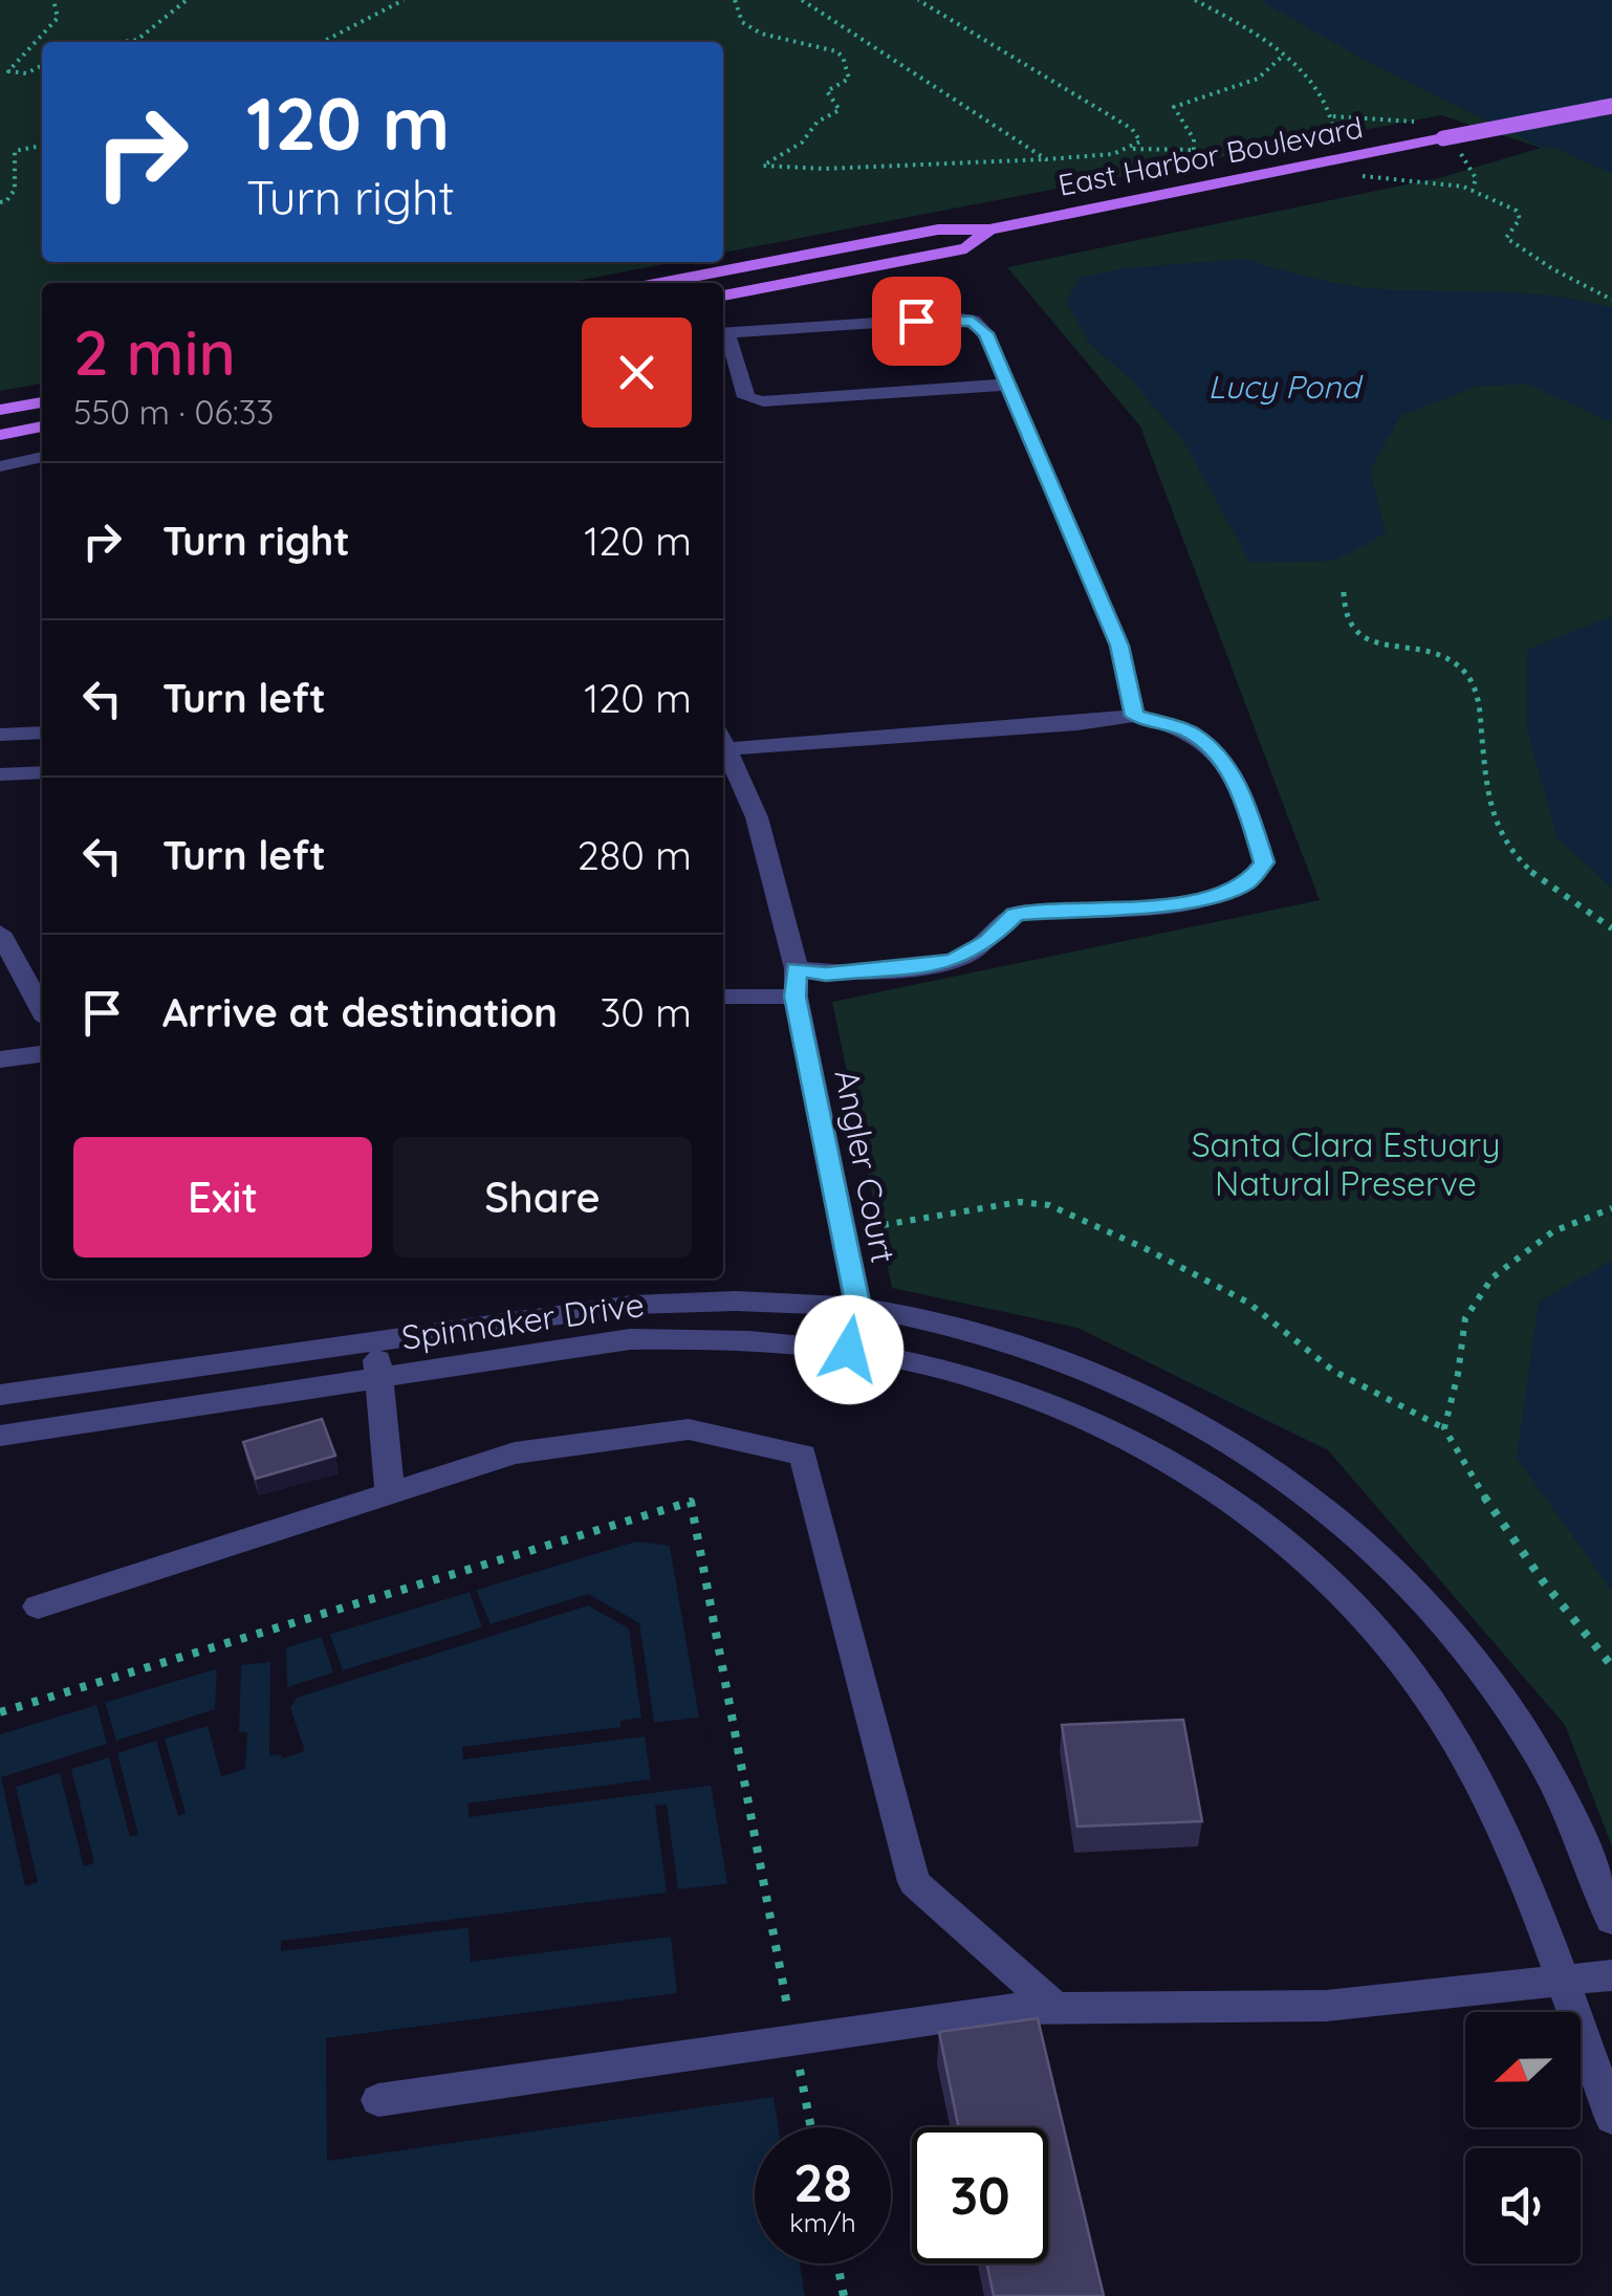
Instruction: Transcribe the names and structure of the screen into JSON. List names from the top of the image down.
{
  "streets": {
    "main road": ["East Harbor Boulevard"],
    "street": ["Angler Court", "Spinnaker Drive"]
  },
  "crossings": [
    ["Angler Court", "Spinnaker Drive"]
  ],
  "water": ["Lucy Pond"],
  "parks": ["Santa Clara Estuary Natural Preserve"],
  "north": "left",
  "page": {
    "turn": ["120 m", "Turn right"],
    "heading": ["2 min", "550 m · 06:33"],
    "list": [
      {
        "name": "Turn right",
        "value": "120 m"
      },
      {
        "name": "Turn left",
        "value": "120 m"
      },
      {
        "name": "Turn left",
        "value": "280 m"
      },
      {
        "name": "Arrive at destination",
        "value": "30 m"
      }
    ],
    "buttons": ["Exit", "Share"],
    "speed": "28 km/h",
    "limit": "30"
  }
}
